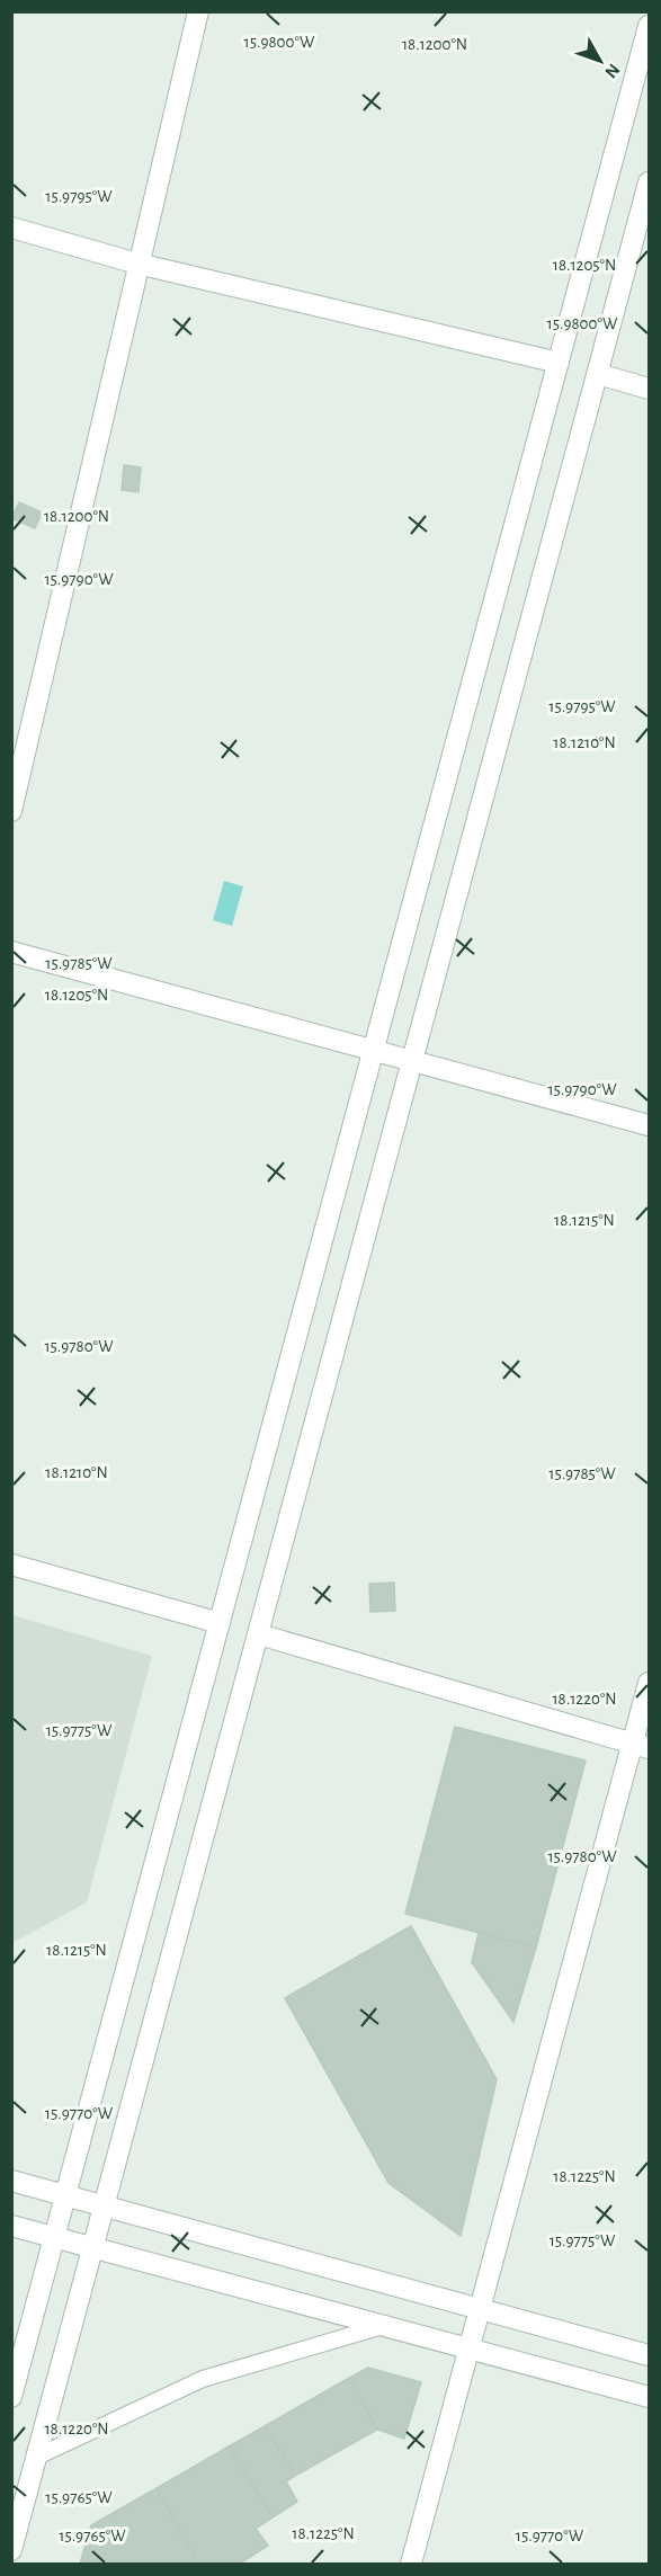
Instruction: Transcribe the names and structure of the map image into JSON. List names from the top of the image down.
{
  "north": "bottom right",
  "coordinates": [
    "15.9800°W",
    "18.1200°N",
    "15.9795°W",
    "18.1205°N",
    "15.9790°W",
    "18.1210°N",
    "15.9785°W",
    "18.1215°N",
    "15.9780°W",
    "18.1220°N",
    "15.9775°W",
    "15.9770°W",
    "18.1225°N",
    "15.9765°W"
  ]
}
